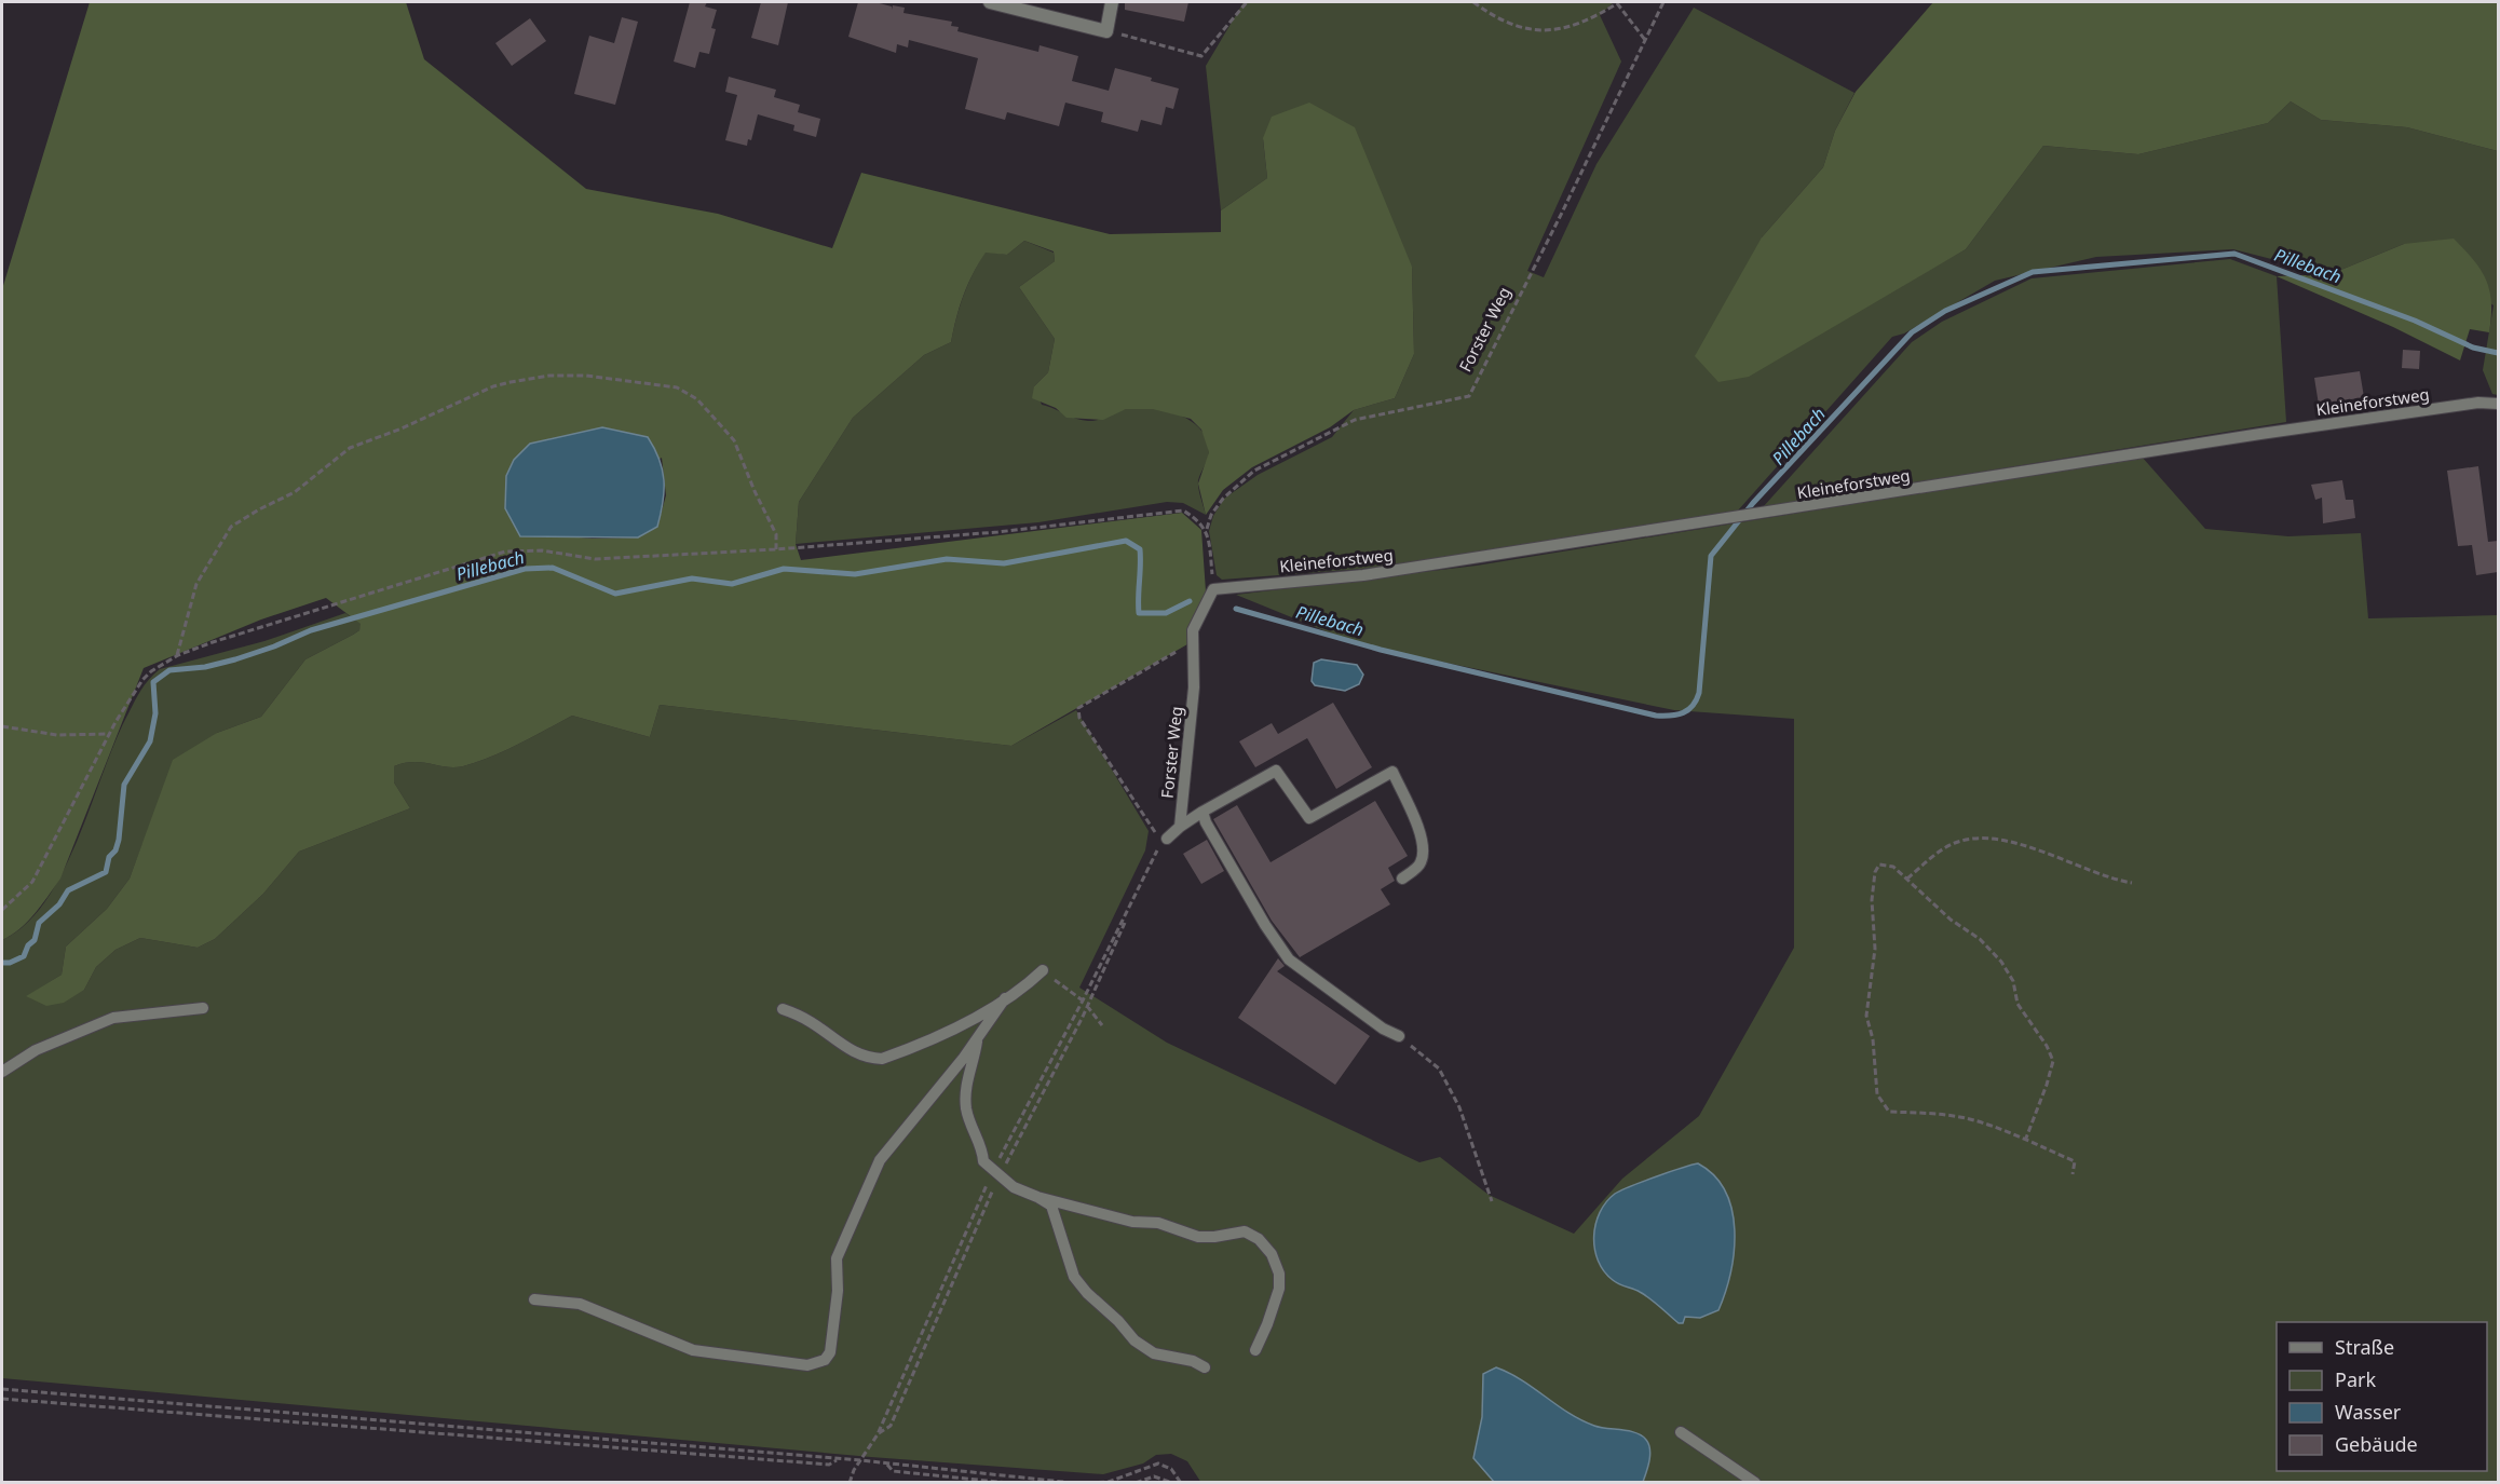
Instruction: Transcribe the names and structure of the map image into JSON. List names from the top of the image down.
{
  "streets": {
    "lane": ["Forster Weg", "Kleineforstweg"]
  },
  "crossings": [
    ["Forster Weg", "Kleineforstweg"]
  ],
  "water": ["Pillebach"],
  "legend": [
    "Straße",
    "Park",
    "Wasser",
    "Gebäude"
  ]
}
